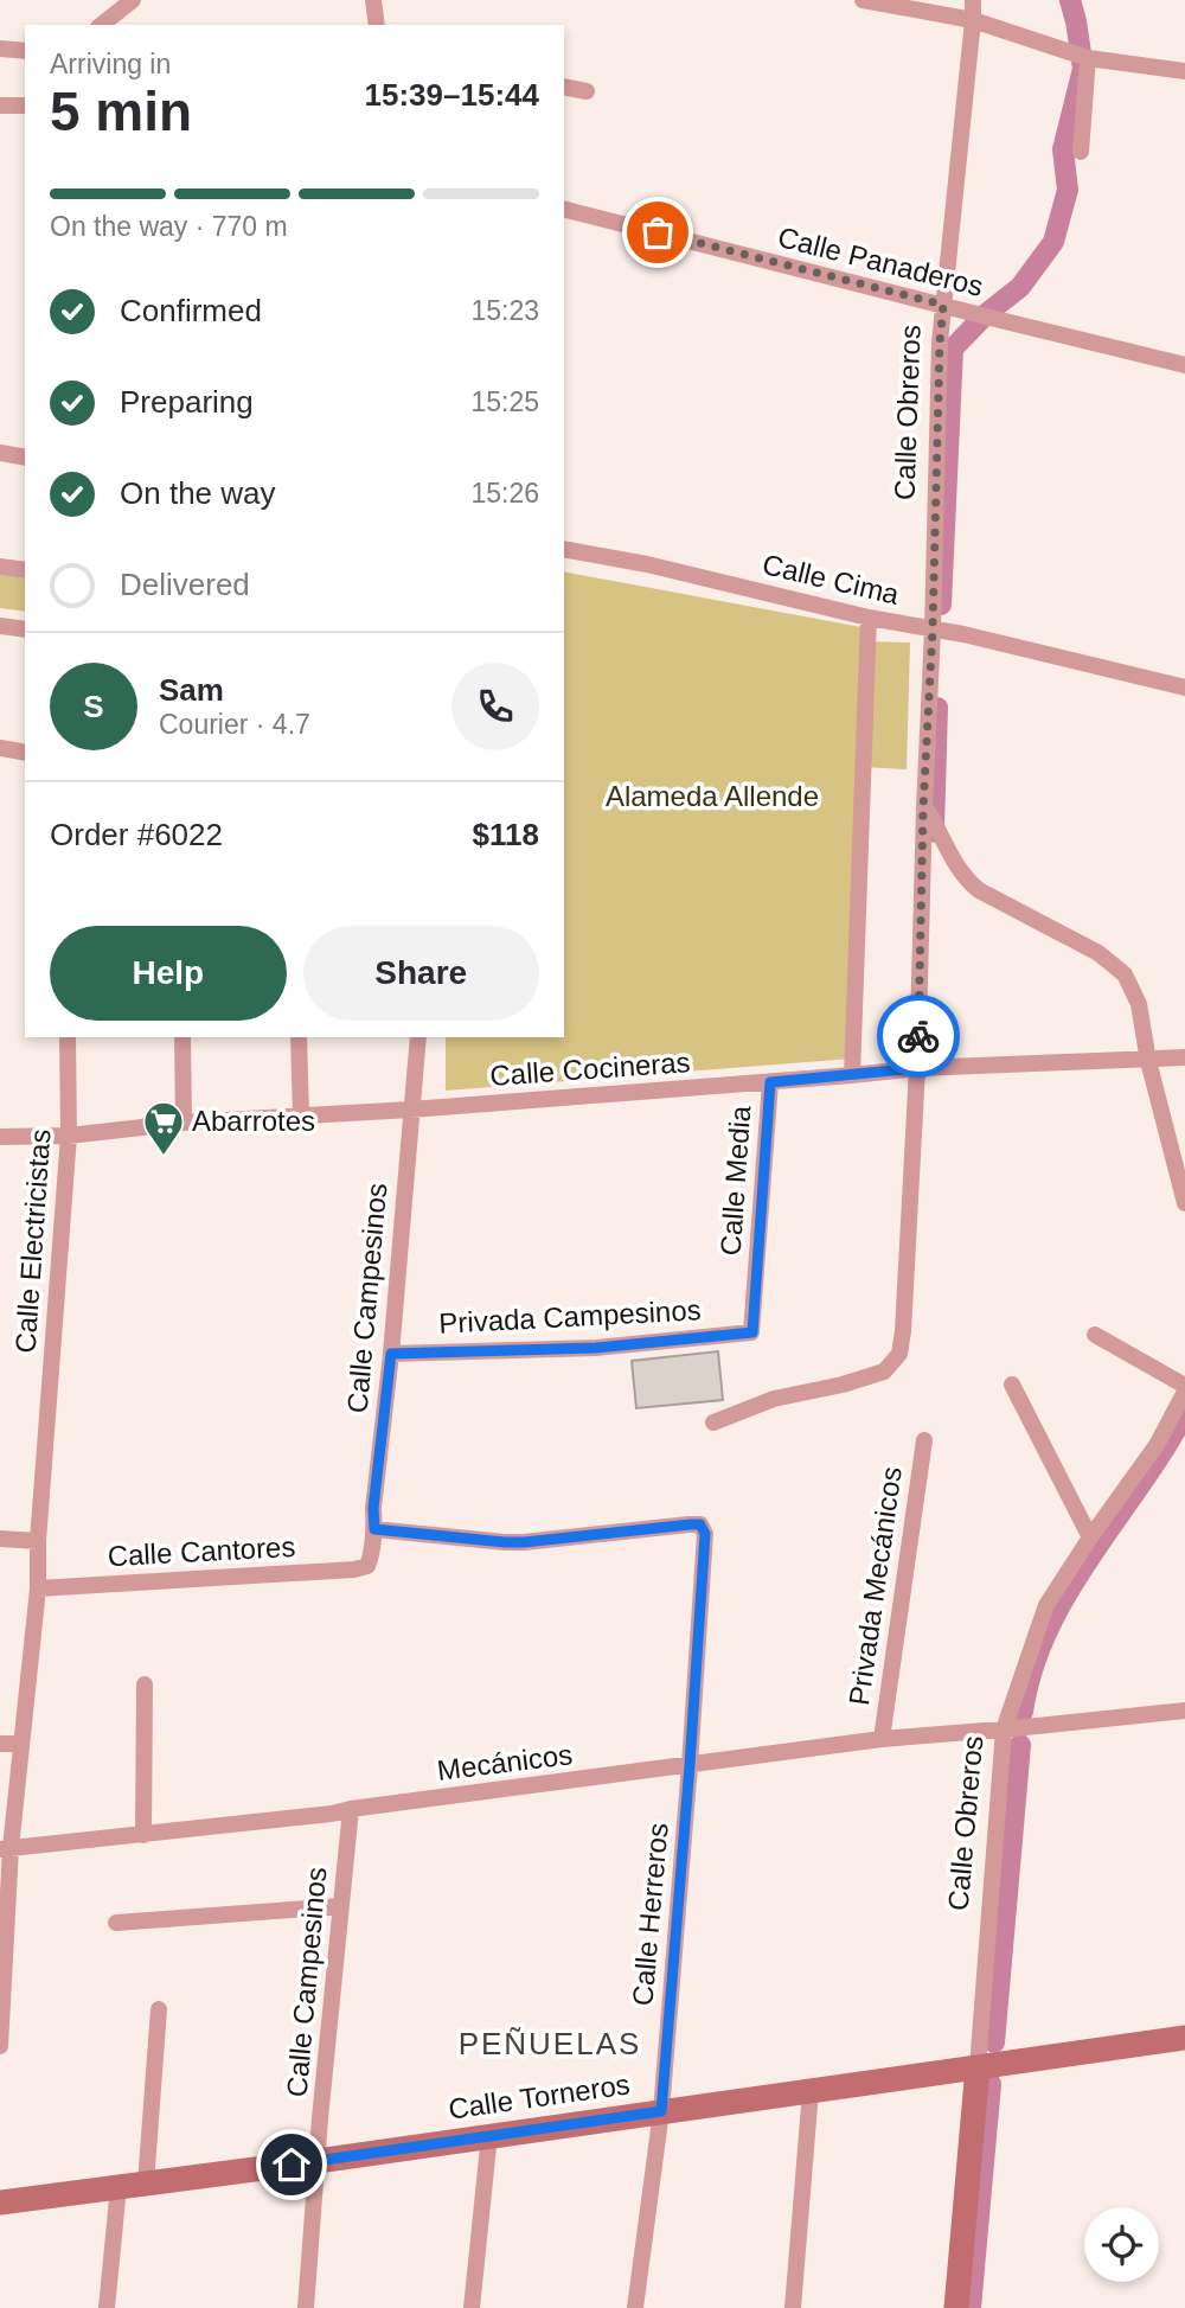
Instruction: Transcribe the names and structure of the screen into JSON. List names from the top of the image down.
{
  "streets": {
    "street": [
      "Calle Panaderos",
      "Calle Obreros",
      "Calle Cima",
      "Calle Cocineras",
      "Calle Media",
      "Calle Electricistas",
      "Calle Campesinos",
      "Privada Campesinos",
      "Calle Cantores",
      "Privada Mecánicos",
      "Mecánicos",
      "Calle Herreros",
      "Calle Torneros"
    ]
  },
  "crossings": [
    ["Calle Panaderos", "Calle Obreros"],
    ["Calle Obreros", "Calle Cima"],
    ["Calle Obreros", "Calle Cocineras"],
    ["Calle Obreros", "Mecánicos"],
    ["Calle Obreros", "Calle Torneros"],
    ["Calle Cocineras", "Calle Media"],
    ["Calle Cocineras", "Calle Electricistas"],
    ["Calle Cocineras", "Calle Campesinos"],
    ["Calle Media", "Privada Campesinos"],
    ["Calle Electricistas", "Calle Cantores"],
    ["Calle Electricistas", "Mecánicos"],
    ["Calle Campesinos", "Privada Campesinos"],
    ["Calle Campesinos", "Calle Cantores"],
    ["Calle Campesinos", "Mecánicos"],
    ["Calle Campesinos", "Calle Herreros"],
    ["Calle Campesinos", "Calle Torneros"],
    ["Privada Mecánicos", "Mecánicos"],
    ["Mecánicos", "Calle Herreros"],
    ["Calle Herreros", "Calle Torneros"]
  ],
  "districts": ["PEÑUELAS"],
  "parks": ["Alameda Allende"],
  "places": {
    "supermarket": ["Abarrotes"]
  },
  "page": {
    "heading": ["5 min", "Arriving in", "15:39–15:44"],
    "panel": [
      "Sam",
      "Courier · 4.7",
      "Order #6022",
      "$118"
    ],
    "bar": "On the way · 770 m",
    "list": [
      ["Confirmed", "15:23"],
      ["Preparing", "15:25"],
      ["On the way", "15:26"],
      "Delivered"
    ],
    "round": "S",
    "buttons": ["Help", "Share"]
  }
}
